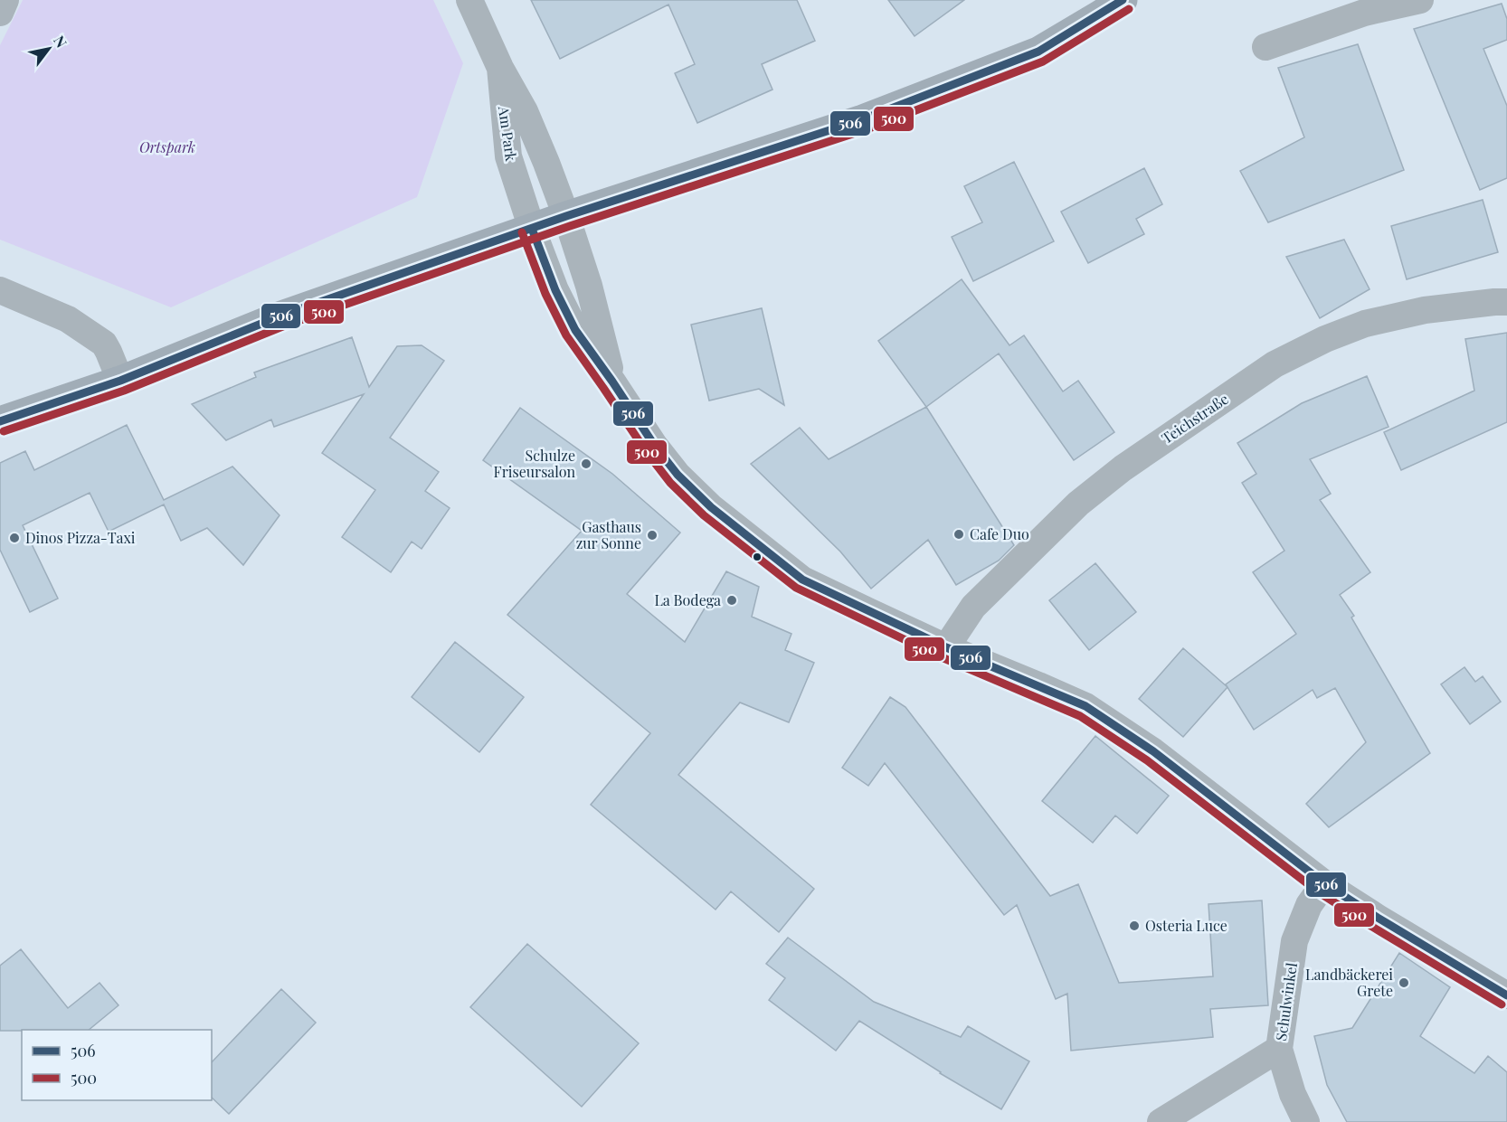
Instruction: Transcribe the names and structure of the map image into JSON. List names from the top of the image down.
{
  "streets": {
    "street": ["Am Park", "Teichstraße", "Schulwinkel"]
  },
  "crossings": [
    ["Am Park", "Teichstraße"],
    ["Am Park", "Schulwinkel"]
  ],
  "parks": ["Ortspark"],
  "places": [
    "Schulze Friseursalon",
    "Cafe Duo",
    "Gasthaus zur Sonne",
    "Dinos Pizza-Taxi",
    "La Bodega",
    "Osteria Luce",
    "Landbäckerei Grete"
  ],
  "lines": ["transit line 506", "transit line 500"],
  "legend": ["506", "500"],
  "north": "top right"
}
